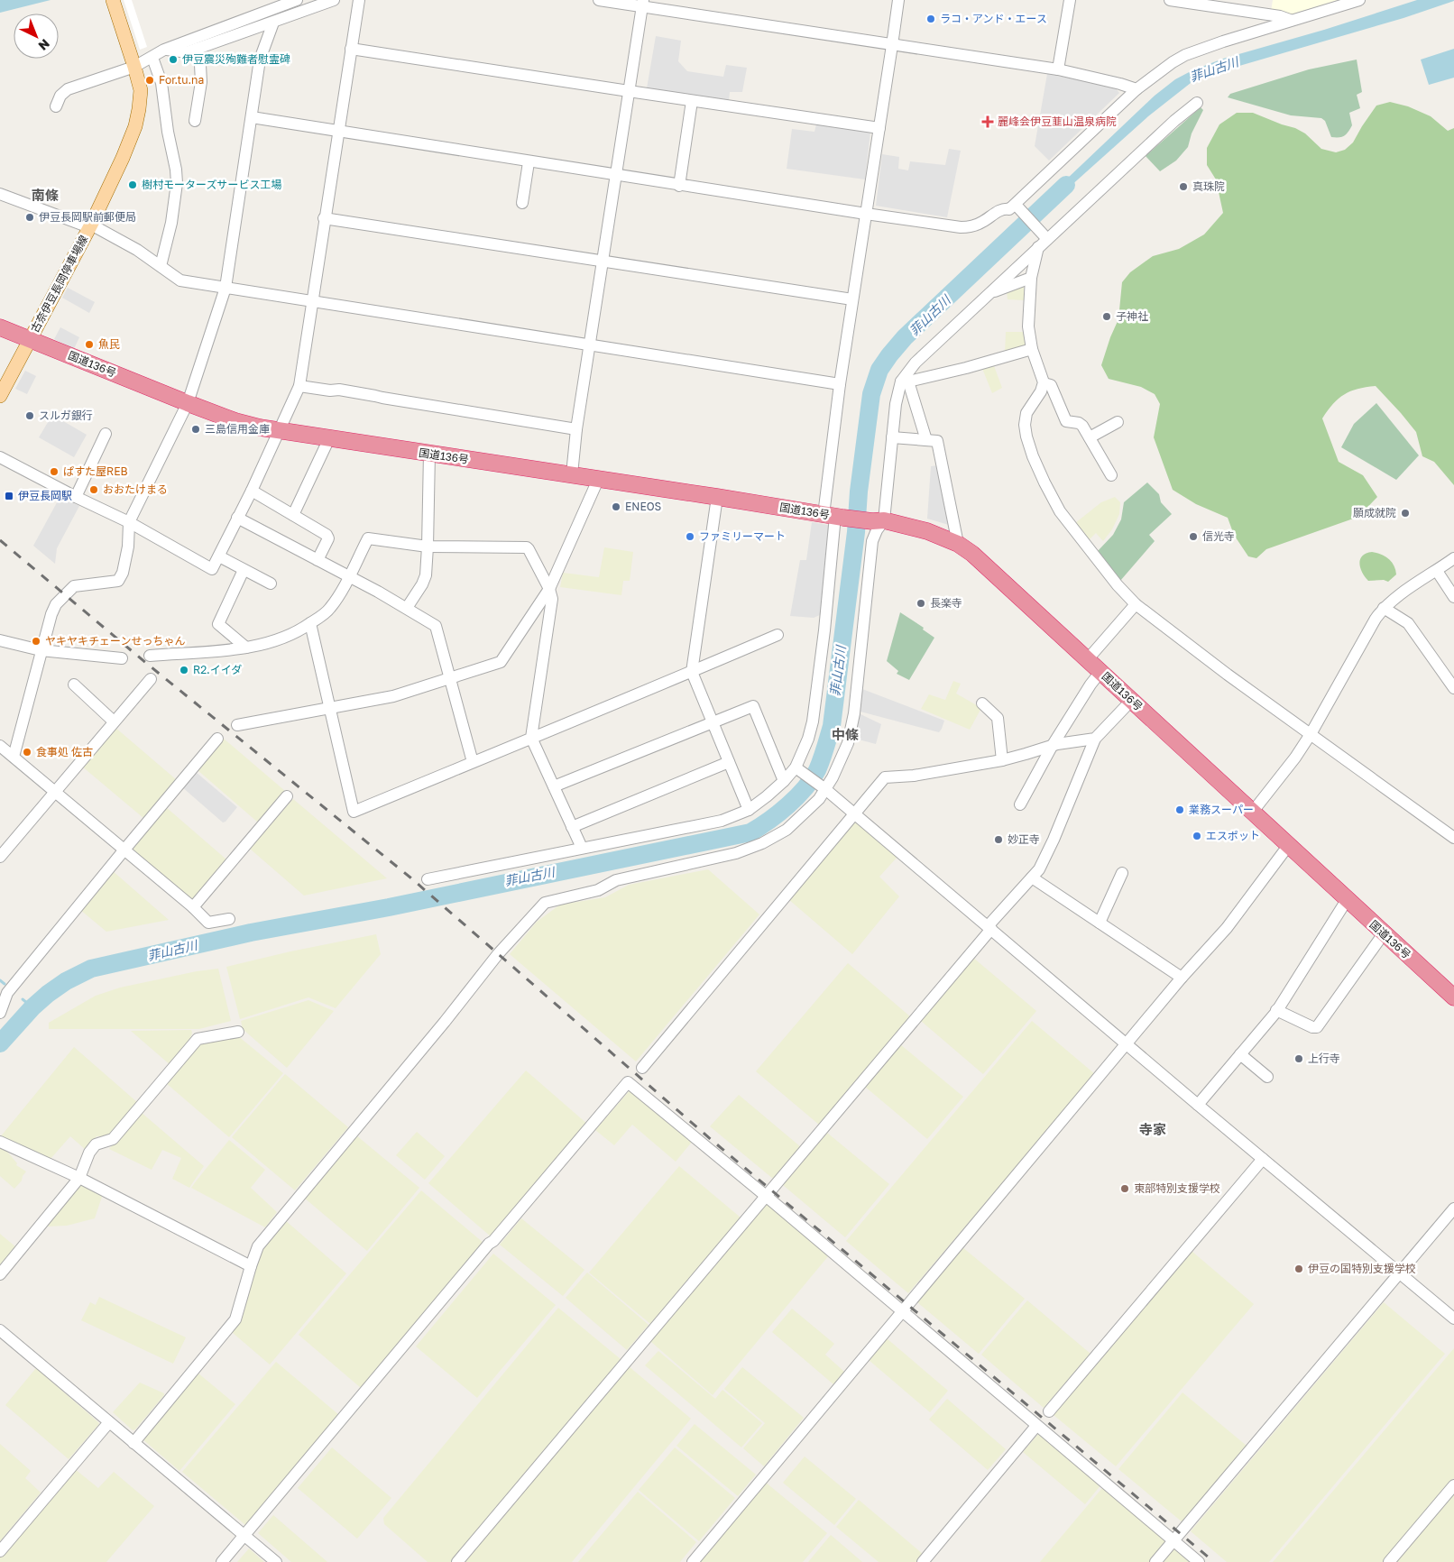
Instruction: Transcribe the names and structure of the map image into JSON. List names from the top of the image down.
{
  "streets": {
    "highway": ["国道136号"],
    "main road": ["古奈伊豆長岡停車場線"]
  },
  "crossings": [
    ["古奈伊豆長岡停車場線", "国道136号"]
  ],
  "districts": ["南條", "中條", "寺家"],
  "water": ["菲山古川"],
  "places": {
    "other": [
      "ラコ・アンド・エース",
      "伊豆震災殉難者慰霊碑",
      "For.tu.na",
      "樹村モーターズサービス工場",
      "真珠院",
      "伊豆長岡駅前郵便局",
      "子神社",
      "魚民",
      "スルガ銀行",
      "三島信用金庫",
      "ぱすた屋REB",
      "おおたけまる",
      "ENEOS",
      "願成就院",
      "ファミリーマート",
      "信光寺",
      "長楽寺",
      "ヤキヤキチェーンせっちゃん",
      "R2.イイダ",
      "食事処 佐古",
      "業務スーパー",
      "エスポット",
      "妙正寺",
      "上行寺",
      "東部特別支援学校",
      "伊豆の国特別支援学校"
    ],
    "health": ["麗峰会伊豆韮山温泉病院"],
    "transit": ["伊豆長岡駅"]
  },
  "north": "bottom right"
}
